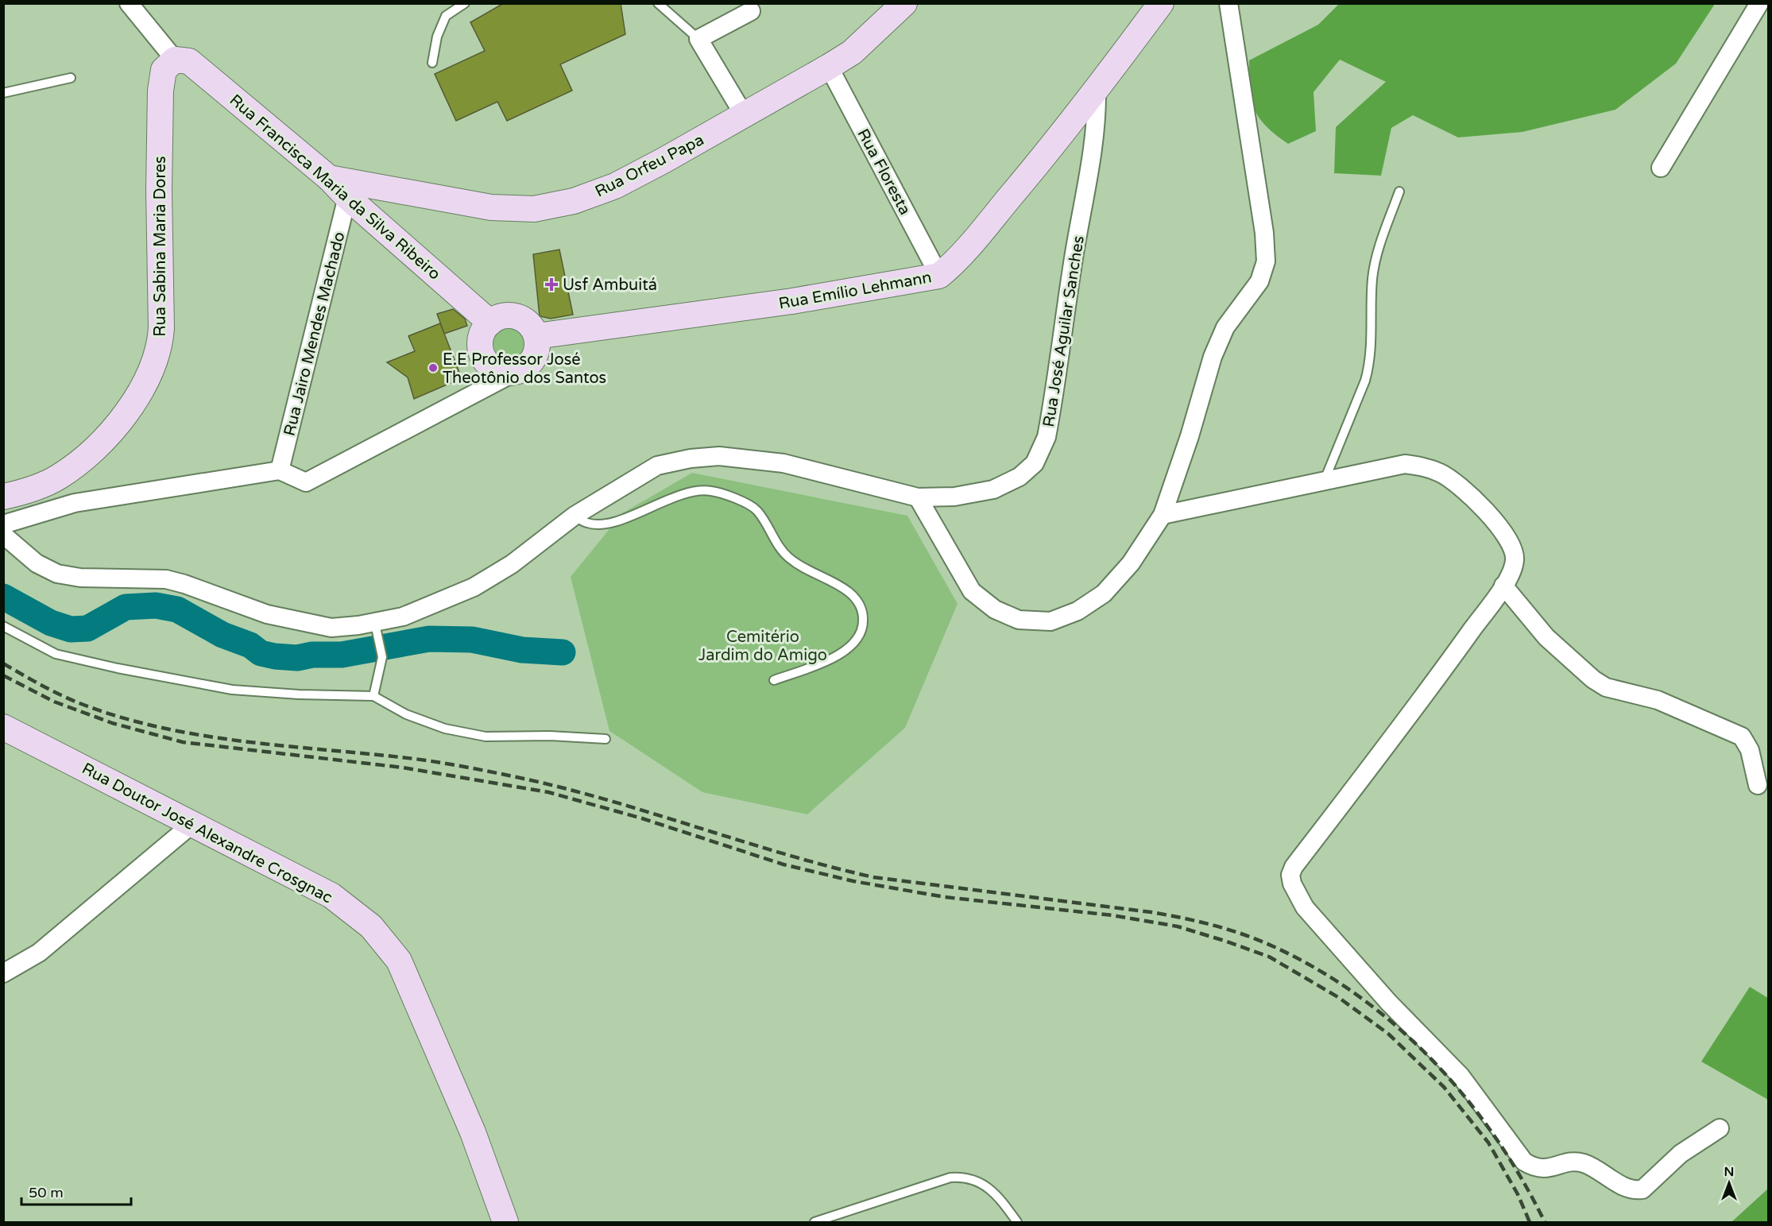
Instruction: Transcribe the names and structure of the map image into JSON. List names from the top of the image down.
{
  "streets": {
    "main road": [
      "Rua Orfeu Papa",
      "Rua Francisca Maria da Silva Ribeiro",
      "Rua Sabina Maria Dores",
      "Rua Emílio Lehmann",
      "Rua Doutor José Alexandre Crosgnac"
    ],
    "street": ["Rua Floresta", "Rua José Aguilar Sanches", "Rua Jairo Mendes Machado"]
  },
  "crossings": [
    ["Rua Orfeu Papa", "Rua Floresta"],
    ["Rua Orfeu Papa", "Rua Francisca Maria da Silva Ribeiro"],
    ["Rua Floresta", "Rua Emílio Lehmann"],
    ["Rua Francisca Maria da Silva Ribeiro", "Rua Sabina Maria Dores"],
    ["Rua Francisca Maria da Silva Ribeiro", "Rua Emílio Lehmann"],
    ["Rua Francisca Maria da Silva Ribeiro", "Rua Jairo Mendes Machado"],
    ["Rua Emílio Lehmann", "Rua José Aguilar Sanches"]
  ],
  "parks": ["Cemitério Jardim do Amigo"],
  "places": {
    "health": ["Usf Ambuitá"],
    "other": ["E.E Professor José Theotônio dos Santos"]
  },
  "scale_bar": "50 m",
  "north": "top"
}
